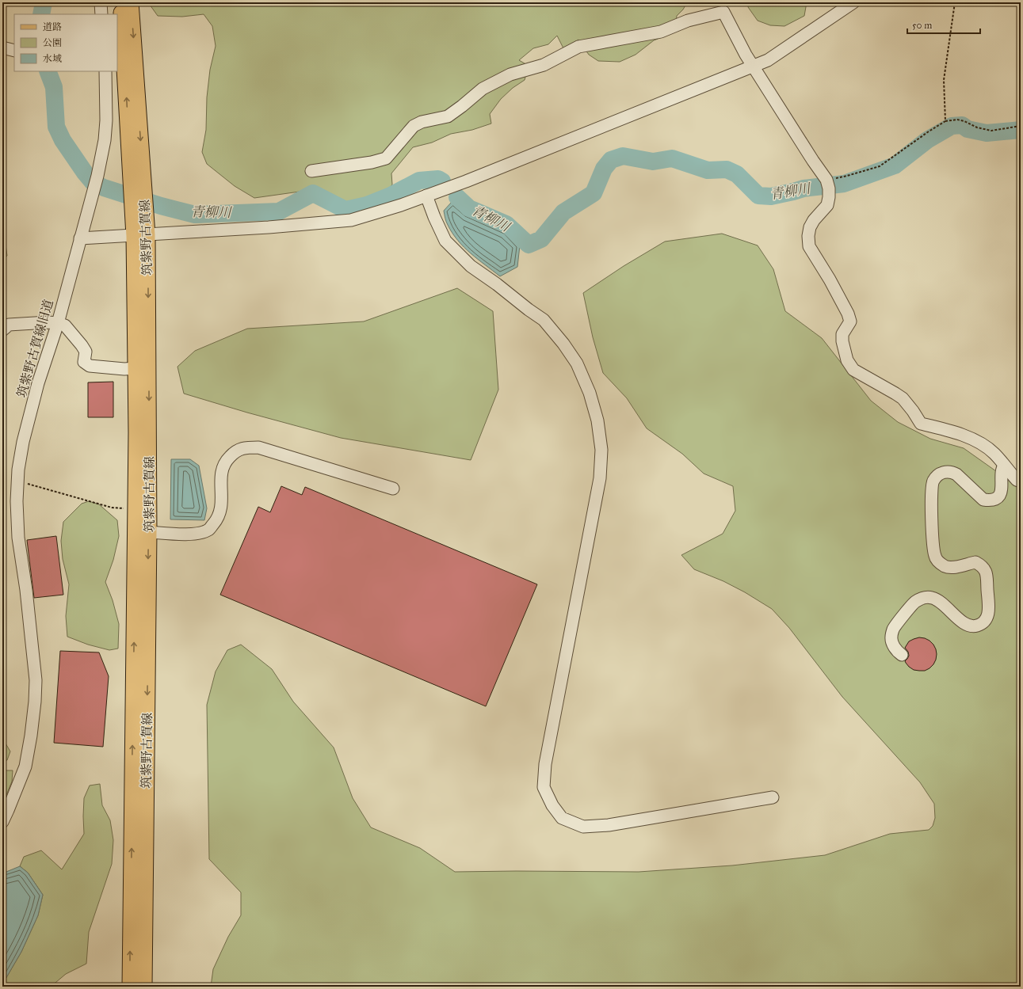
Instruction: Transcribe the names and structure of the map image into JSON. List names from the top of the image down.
{
  "streets": {
    "main road": ["筑紫野古賀線"],
    "street": ["筑紫野古賀線旧道"]
  },
  "water": ["青柳川"],
  "legend": ["道路", "公園", "水域"],
  "scale_bar": "50 m"
}
